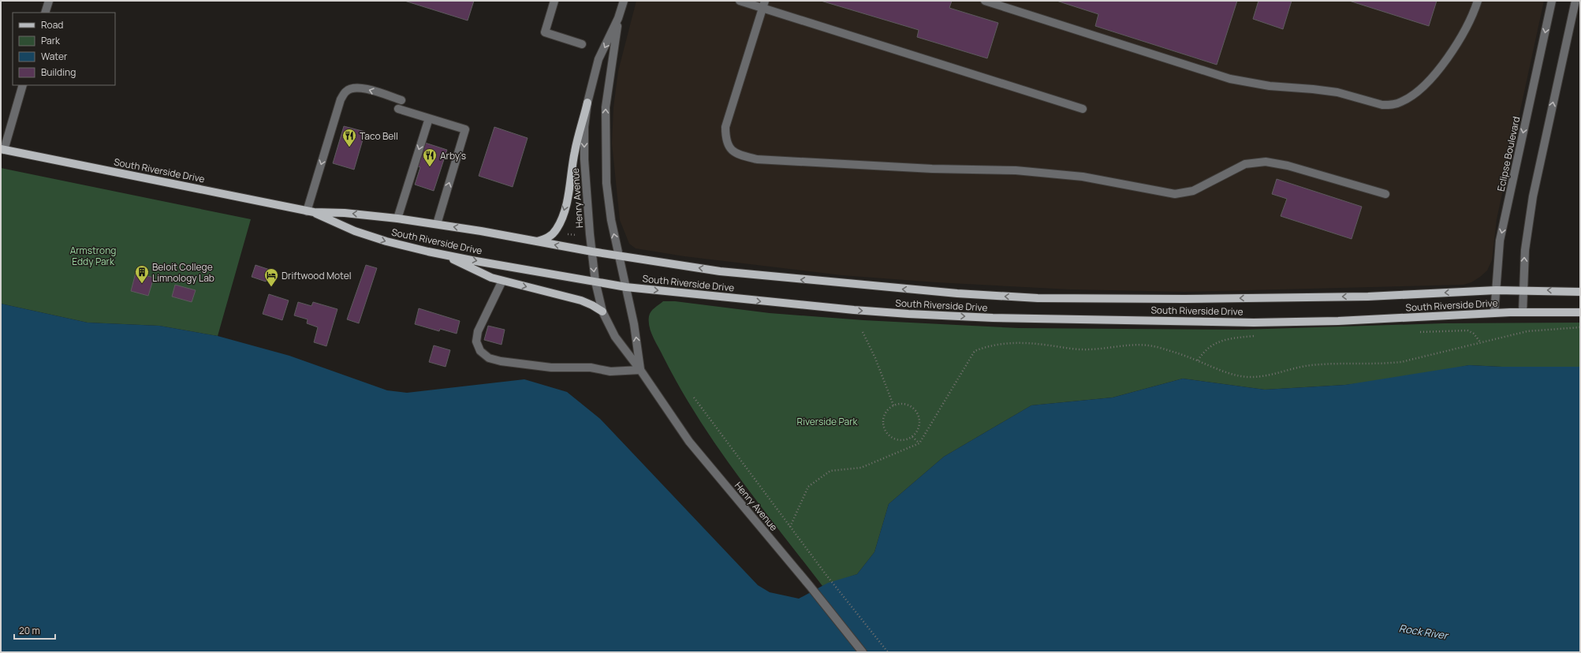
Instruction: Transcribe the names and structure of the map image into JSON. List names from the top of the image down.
{
  "streets": {
    "main road": ["South Riverside Drive"],
    "street": ["Eclipse Boulevard", "Henry Avenue"]
  },
  "crossings": [
    ["Eclipse Boulevard", "South Riverside Drive"],
    ["South Riverside Drive", "Henry Avenue"]
  ],
  "water": ["Rock River"],
  "parks": ["Armstrong Eddy Park", "Riverside Park"],
  "places": {
    "restaurant": ["Taco Bell", "Arby's"],
    "building": ["Beloit College Limnology Lab"],
    "hotel": ["Driftwood Motel"]
  },
  "legend": [
    "Road",
    "Park",
    "Water",
    "Building"
  ],
  "scale_bar": "20 m"
}
